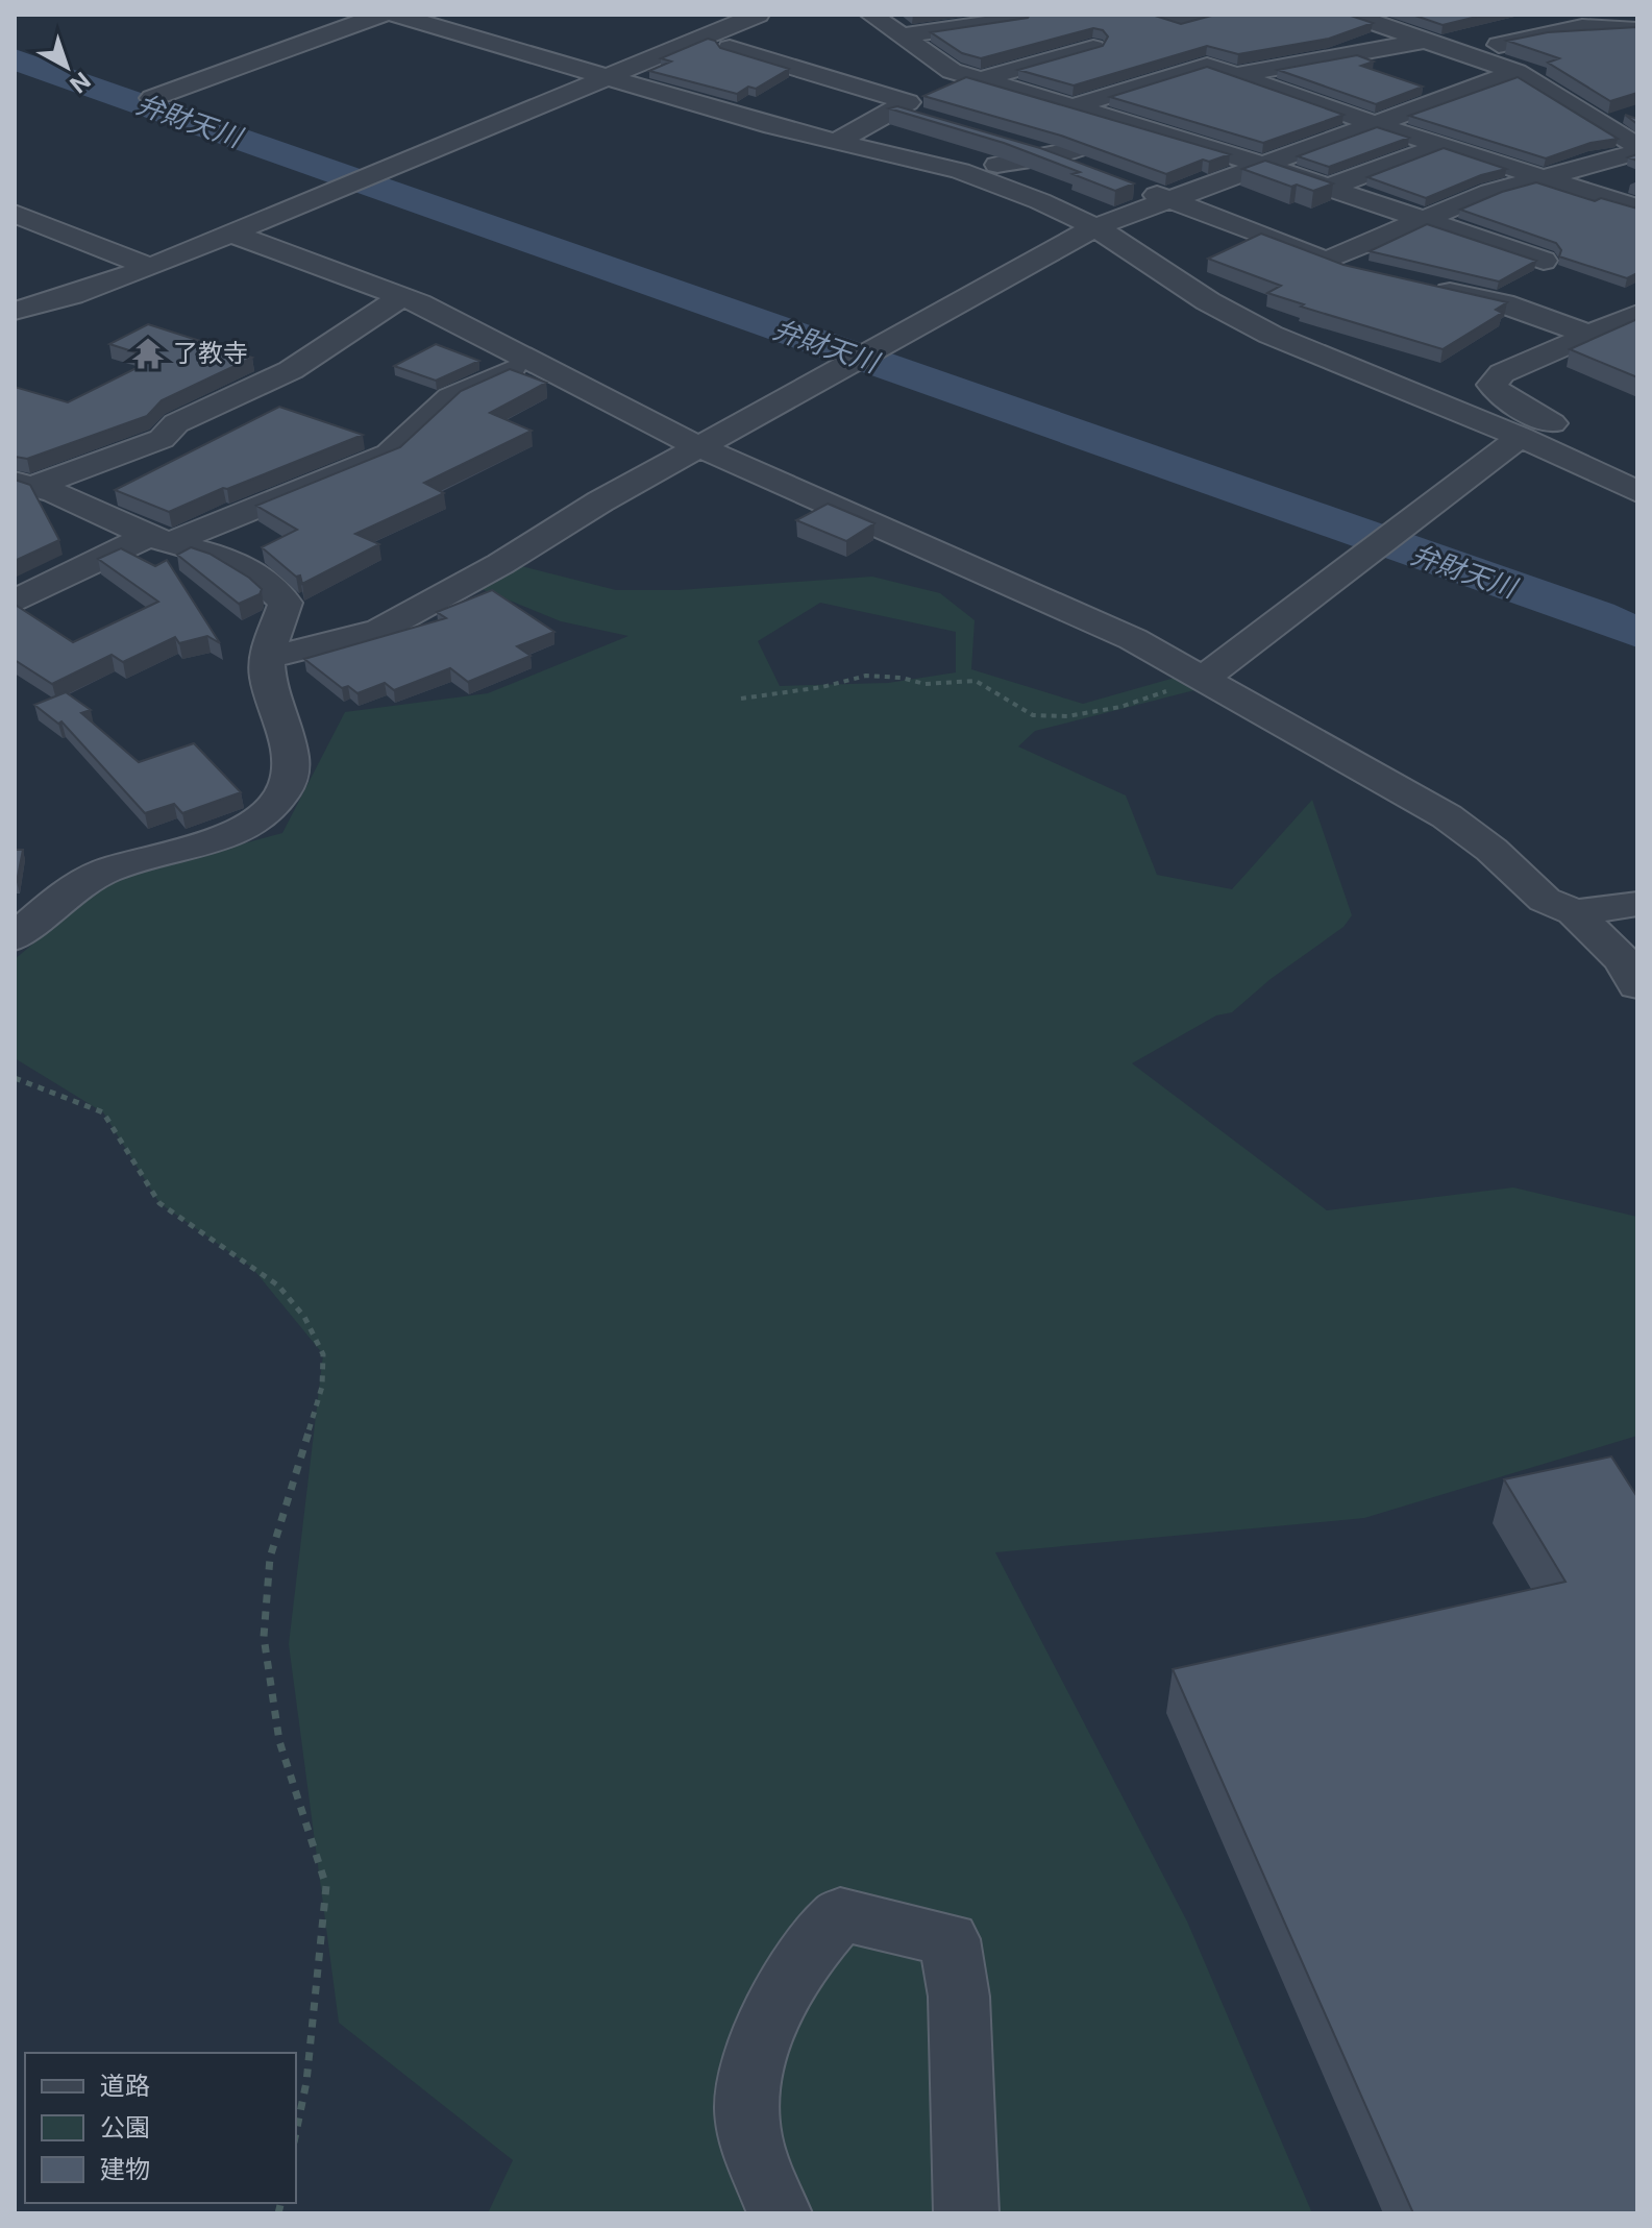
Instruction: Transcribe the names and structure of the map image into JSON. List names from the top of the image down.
{
  "water": ["弁財天川"],
  "places": {
    "temple": ["了教寺"]
  },
  "legend": ["道路", "公園", "建物"],
  "north": "bottom right"
}
